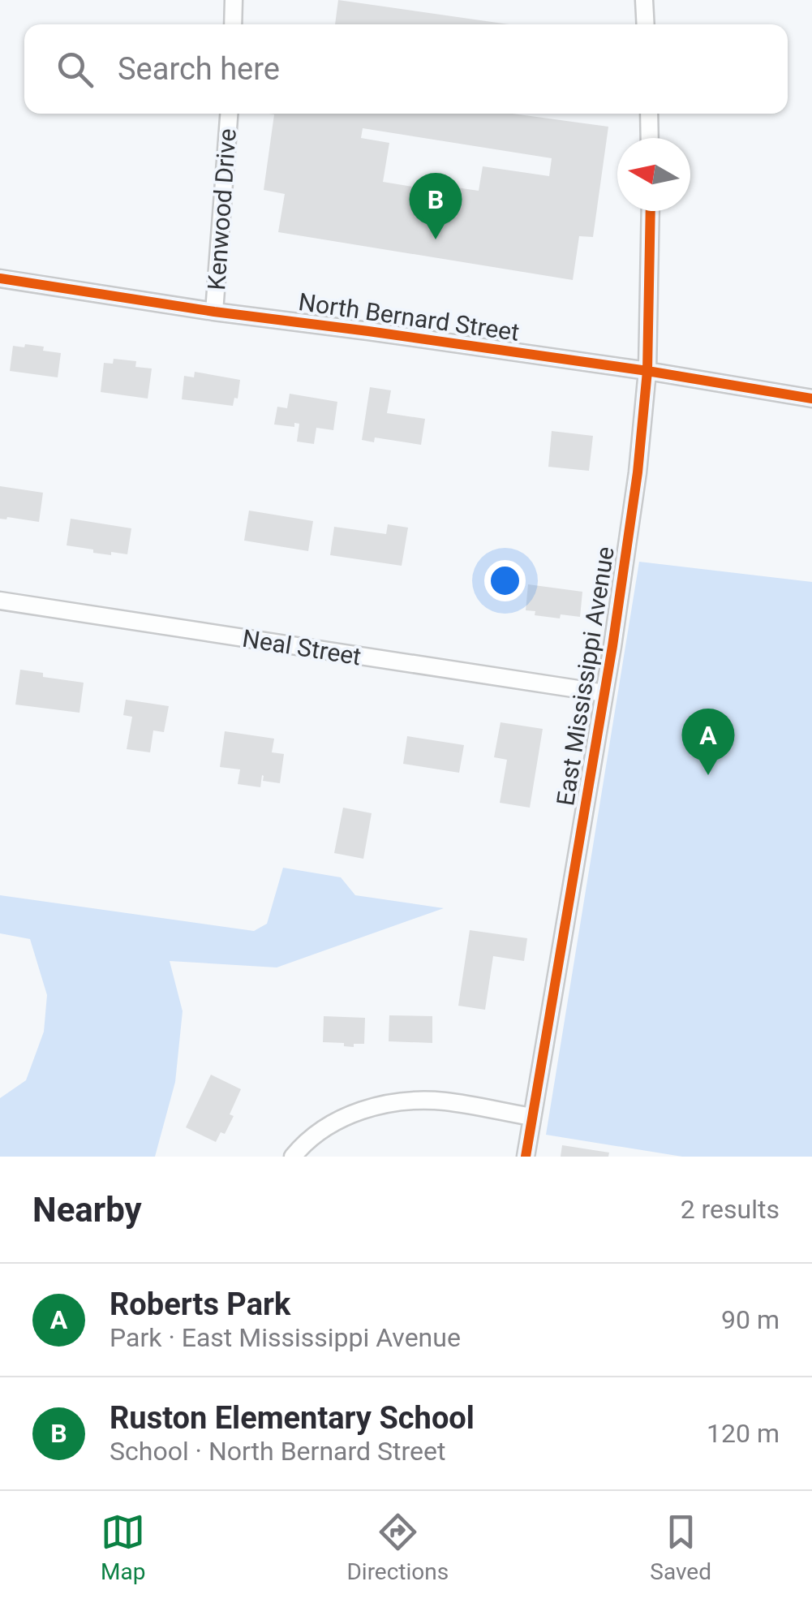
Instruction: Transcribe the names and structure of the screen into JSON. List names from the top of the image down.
{
  "streets": {
    "street": [
      "Kenwood Drive",
      "North Bernard Street",
      "Neal Street",
      "East Mississippi Avenue"
    ]
  },
  "crossings": [
    ["Kenwood Drive", "North Bernard Street"],
    ["North Bernard Street", "East Mississippi Avenue"],
    ["Neal Street", "East Mississippi Avenue"]
  ],
  "north": "left",
  "page": {
    "search": "Search here",
    "pins": ["B", "A"],
    "heading": ["Nearby", "2 results"],
    "list": [
      {
        "mark": "A",
        "name": "Roberts Park",
        "note": "Park · East Mississippi Avenue",
        "value": "90 m"
      },
      {
        "mark": "B",
        "name": "Ruston Elementary School",
        "note": "School · North Bernard Street",
        "value": "120 m"
      }
    ],
    "nav": ["Map", "Directions", "Saved"]
  }
}
